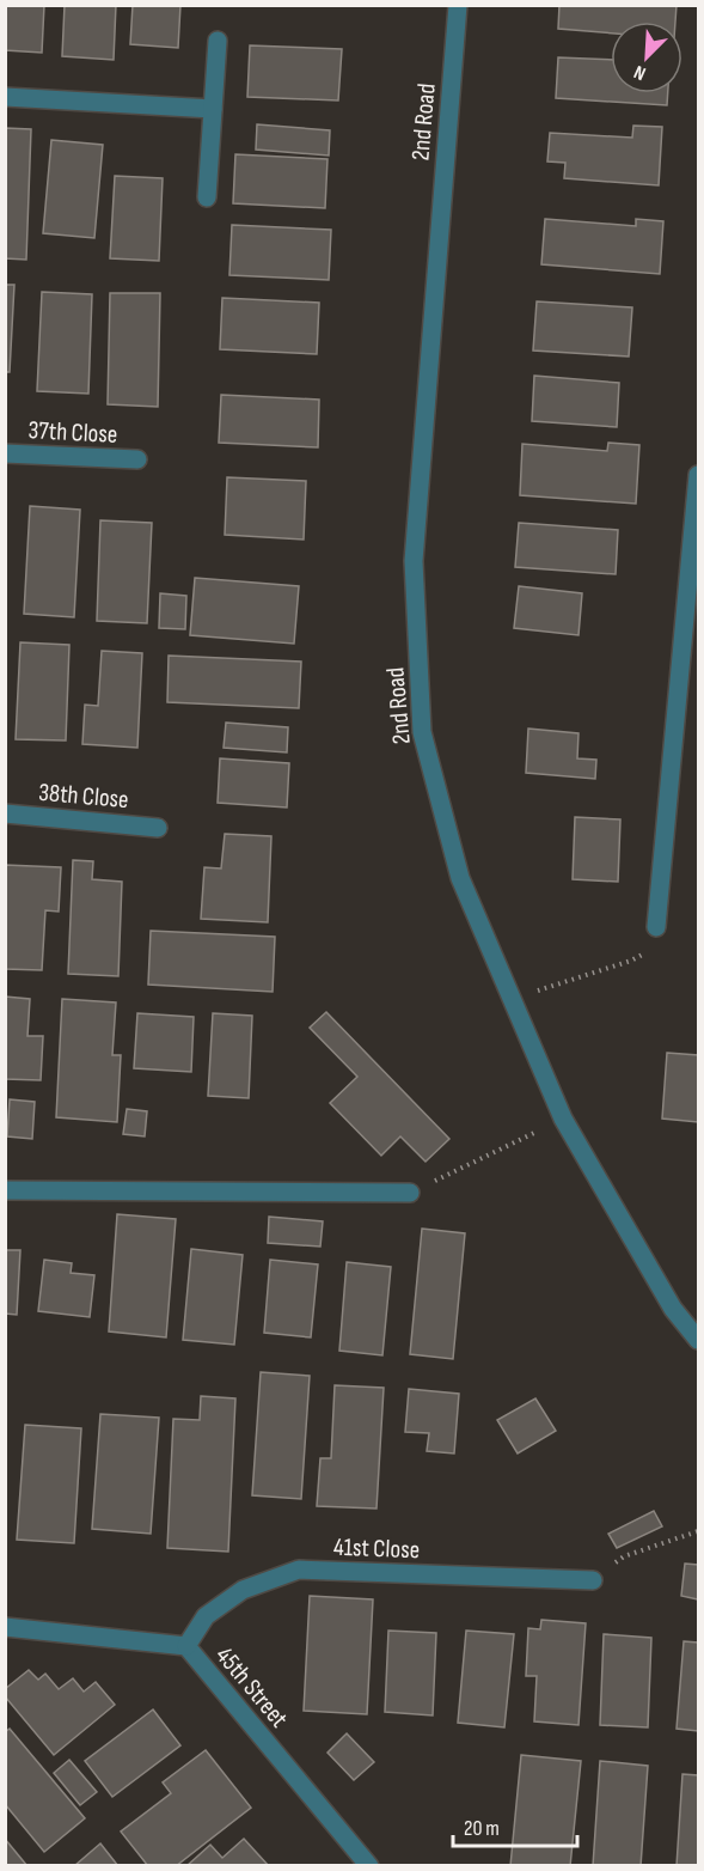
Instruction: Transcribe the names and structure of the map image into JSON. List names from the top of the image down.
{
  "streets": {
    "street": [
      "2nd Road",
      "37th Close",
      "38th Close",
      "41st Close",
      "45th Street"
    ]
  },
  "crossings": [
    ["41st Close", "45th Street"]
  ],
  "scale_bar": "20 m",
  "north": "bottom left"
}
